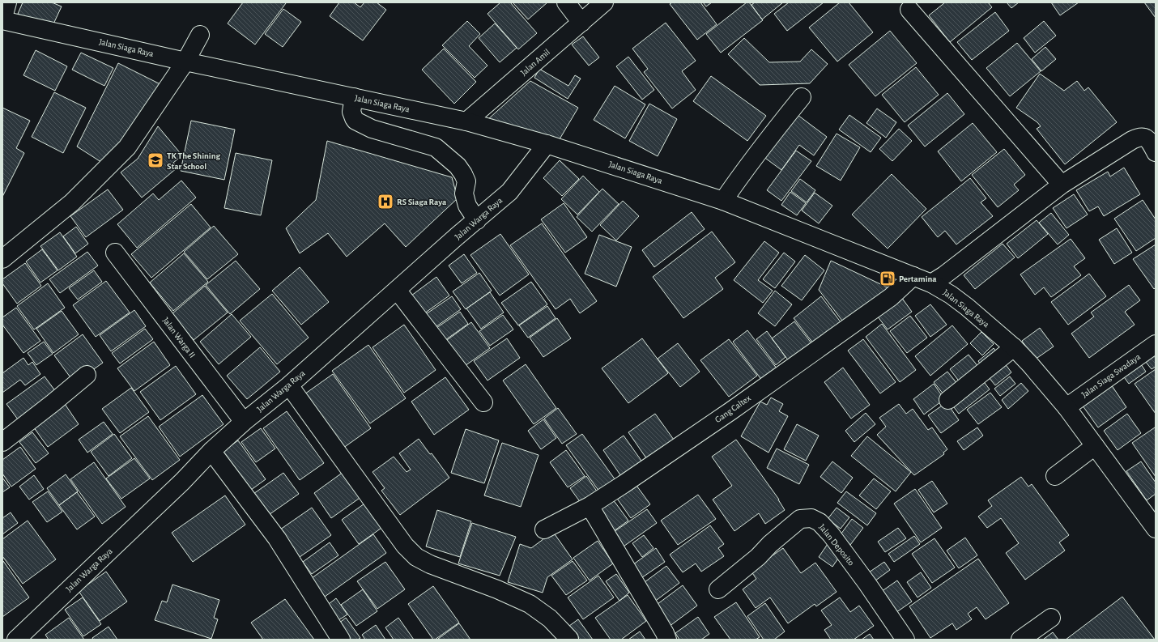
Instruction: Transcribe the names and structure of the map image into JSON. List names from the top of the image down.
{
  "streets": {
    "street": [
      "Jalan Siaga Raya",
      "Jalan Amil",
      "Jalan Warga Raya",
      "Jalan Warga II",
      "Jalan Siaga Swadaya",
      "Gang Caltex",
      "Jalan Deposito"
    ]
  },
  "crossings": [
    ["Jalan Siaga Raya", "Jalan Amil"],
    ["Jalan Siaga Raya", "Jalan Warga Raya"],
    ["Jalan Siaga Raya", "Jalan Siaga Swadaya"],
    ["Jalan Siaga Raya", "Gang Caltex"],
    ["Jalan Warga Raya", "Jalan Warga II"]
  ],
  "places": {
    "school or university": ["TK The Shining Star School"],
    "hospital": ["RS Siaga Raya"],
    "fuel station": ["Pertamina"]
  }
}
